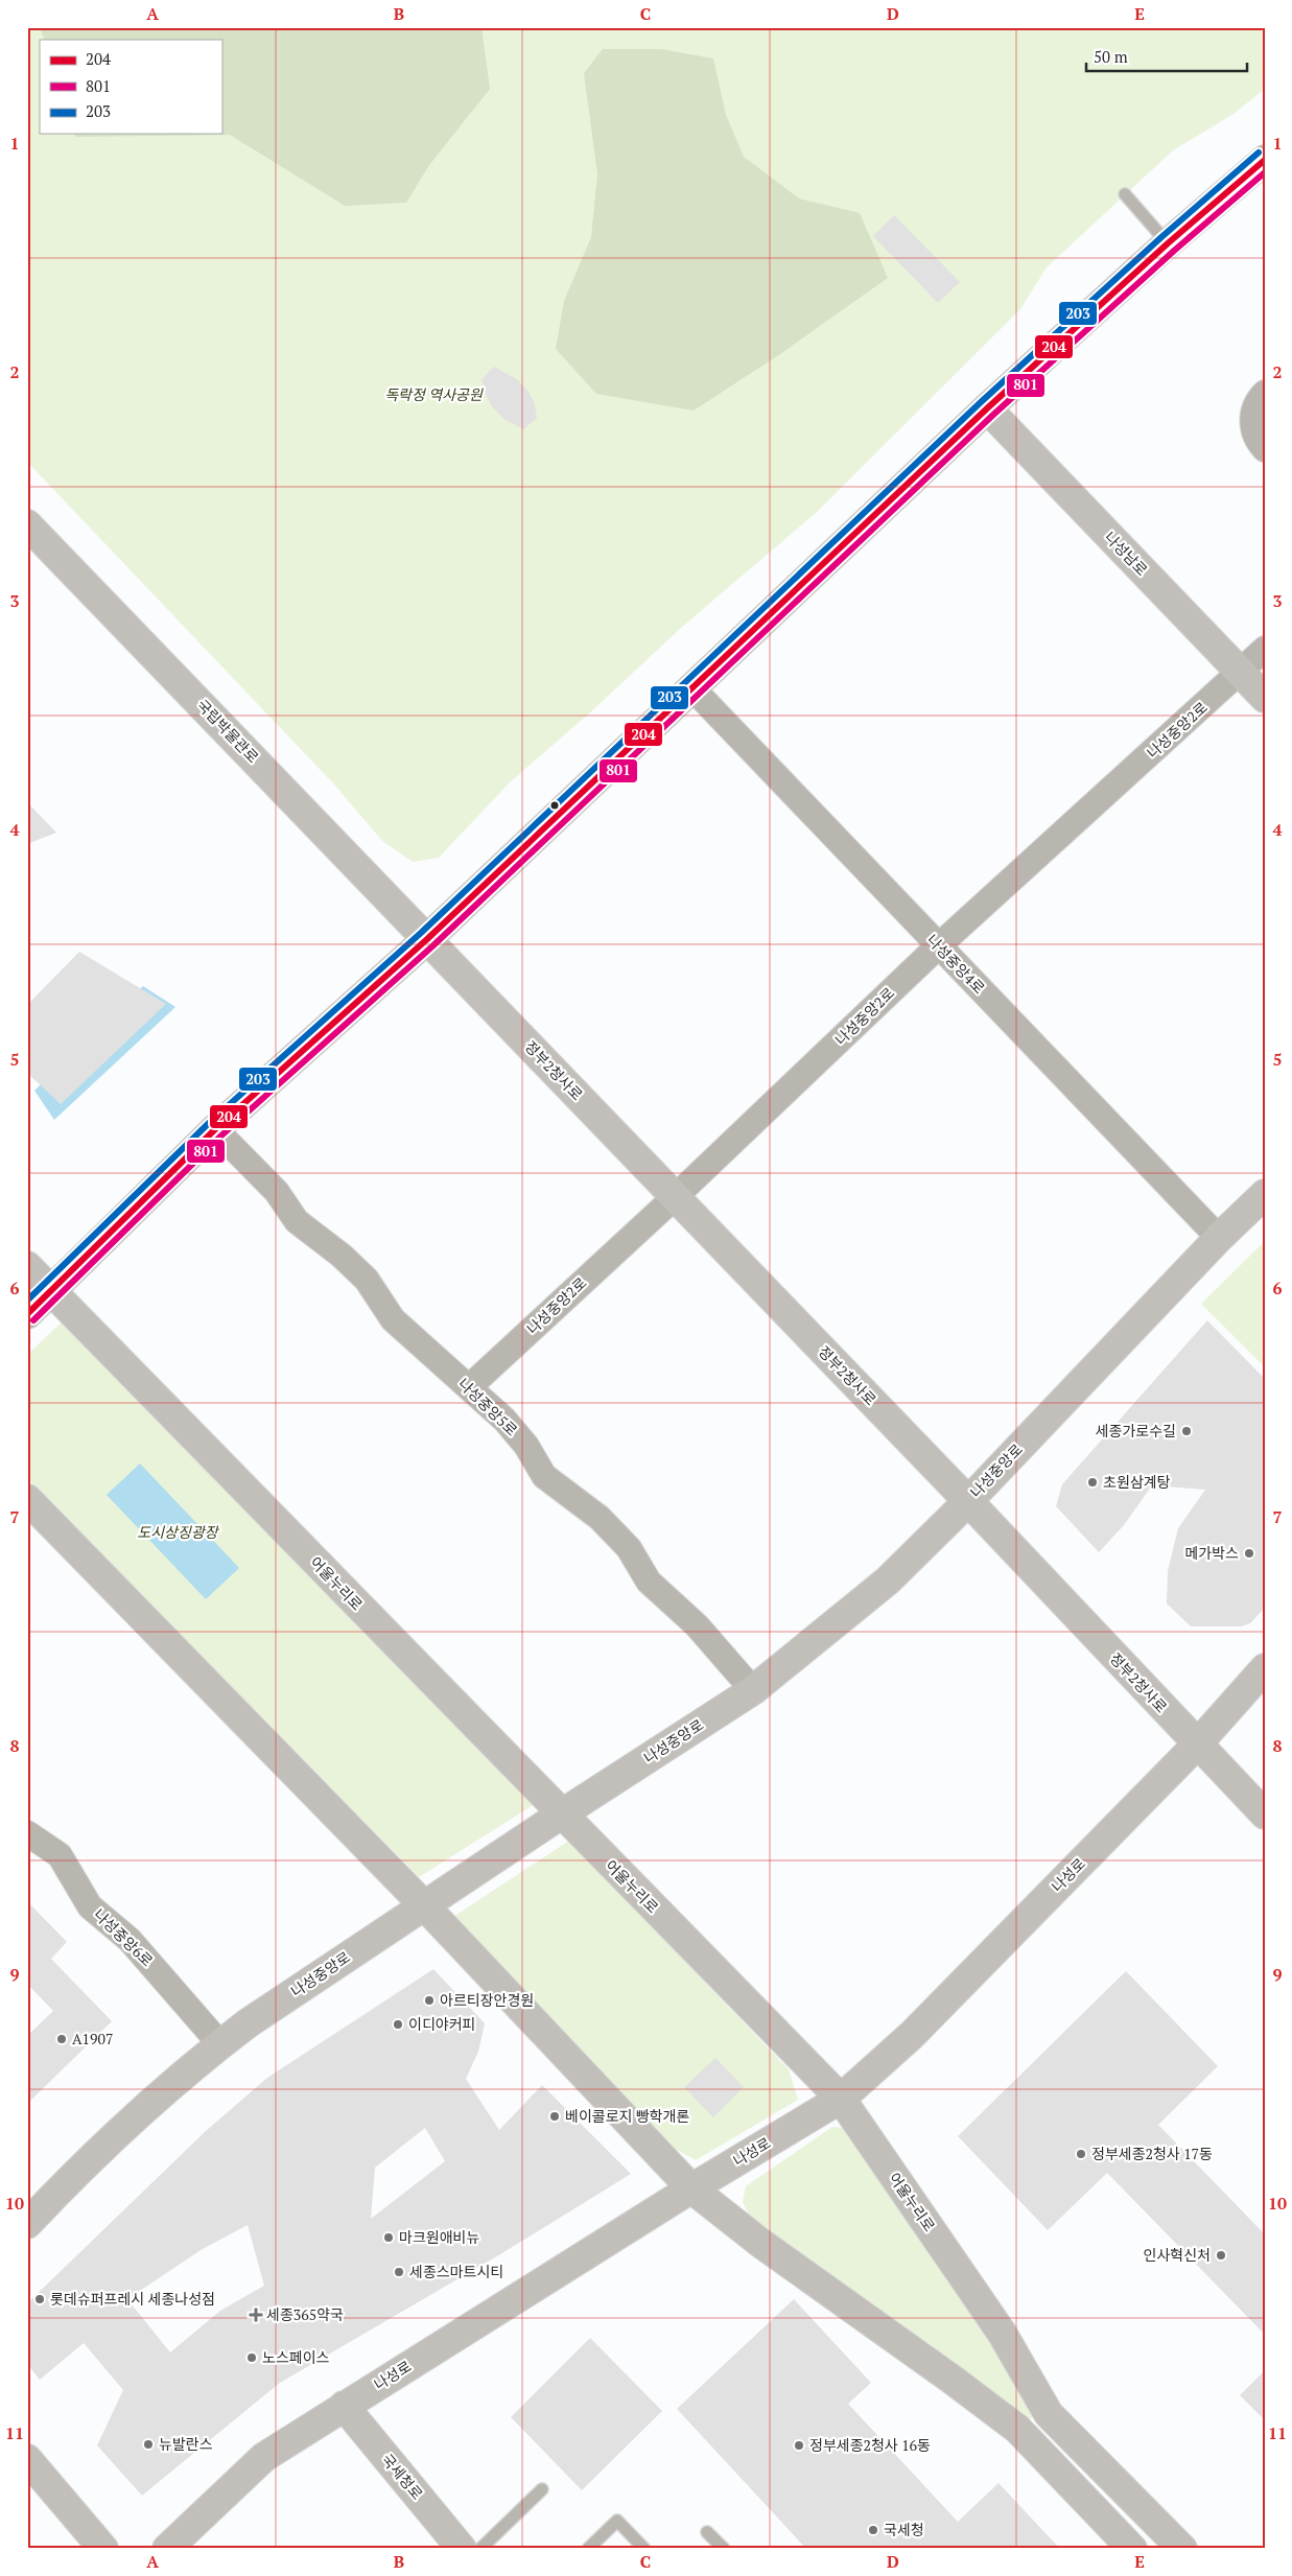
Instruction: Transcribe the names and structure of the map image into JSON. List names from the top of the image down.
{
  "streets": {
    "street": [
      "나성남로",
      "나성중앙2로",
      "국립박물관로",
      "나성중앙4로",
      "정부2청사로",
      "나성중앙5로",
      "나성중앙로",
      "어울누리로",
      "나성로",
      "나성중앙6로",
      "국세청로"
    ]
  },
  "crossings": [
    ["나성남로", "나성중앙2로"],
    ["나성중앙2로", "나성중앙4로"],
    ["나성중앙2로", "정부2청사로"],
    ["나성중앙2로", "나성중앙5로"],
    ["국립박물관로", "정부2청사로"],
    ["나성중앙4로", "나성중앙로"],
    ["정부2청사로", "나성중앙로"],
    ["정부2청사로", "나성로"],
    ["나성중앙5로", "나성중앙로"],
    ["나성중앙로", "어울누리로"],
    ["나성중앙로", "나성중앙6로"],
    ["어울누리로", "나성로"],
    ["나성로", "국세청로"]
  ],
  "parks": ["독락정 역사공원", "도시상징광장"],
  "places": {
    "other": [
      "세종가로수길",
      "초원삼계탕",
      "메가박스",
      "아르티장안경원",
      "이디야커피",
      "A1907",
      "베이콜로지 빵학개론",
      "정부세종2청사 17동",
      "마크원애비뉴",
      "인사혁신처",
      "세종스마트시티",
      "롯데슈퍼프레시 세종나성점",
      "노스페이스",
      "뉴발란스",
      "정부세종2청사 16동",
      "국세청"
    ],
    "health": ["세종365약국"]
  },
  "lines": ["transit line 203", "transit line 204", "transit line 801"],
  "legend": ["204", "801", "203"],
  "scale_bar": "50 m",
  "grid": {
    "columns": [
      "A",
      "B",
      "C",
      "D",
      "E"
    ],
    "rows": [
      "1",
      "2",
      "3",
      "4",
      "5",
      "6",
      "7",
      "8",
      "9",
      "10",
      "11"
    ]
  }
}
